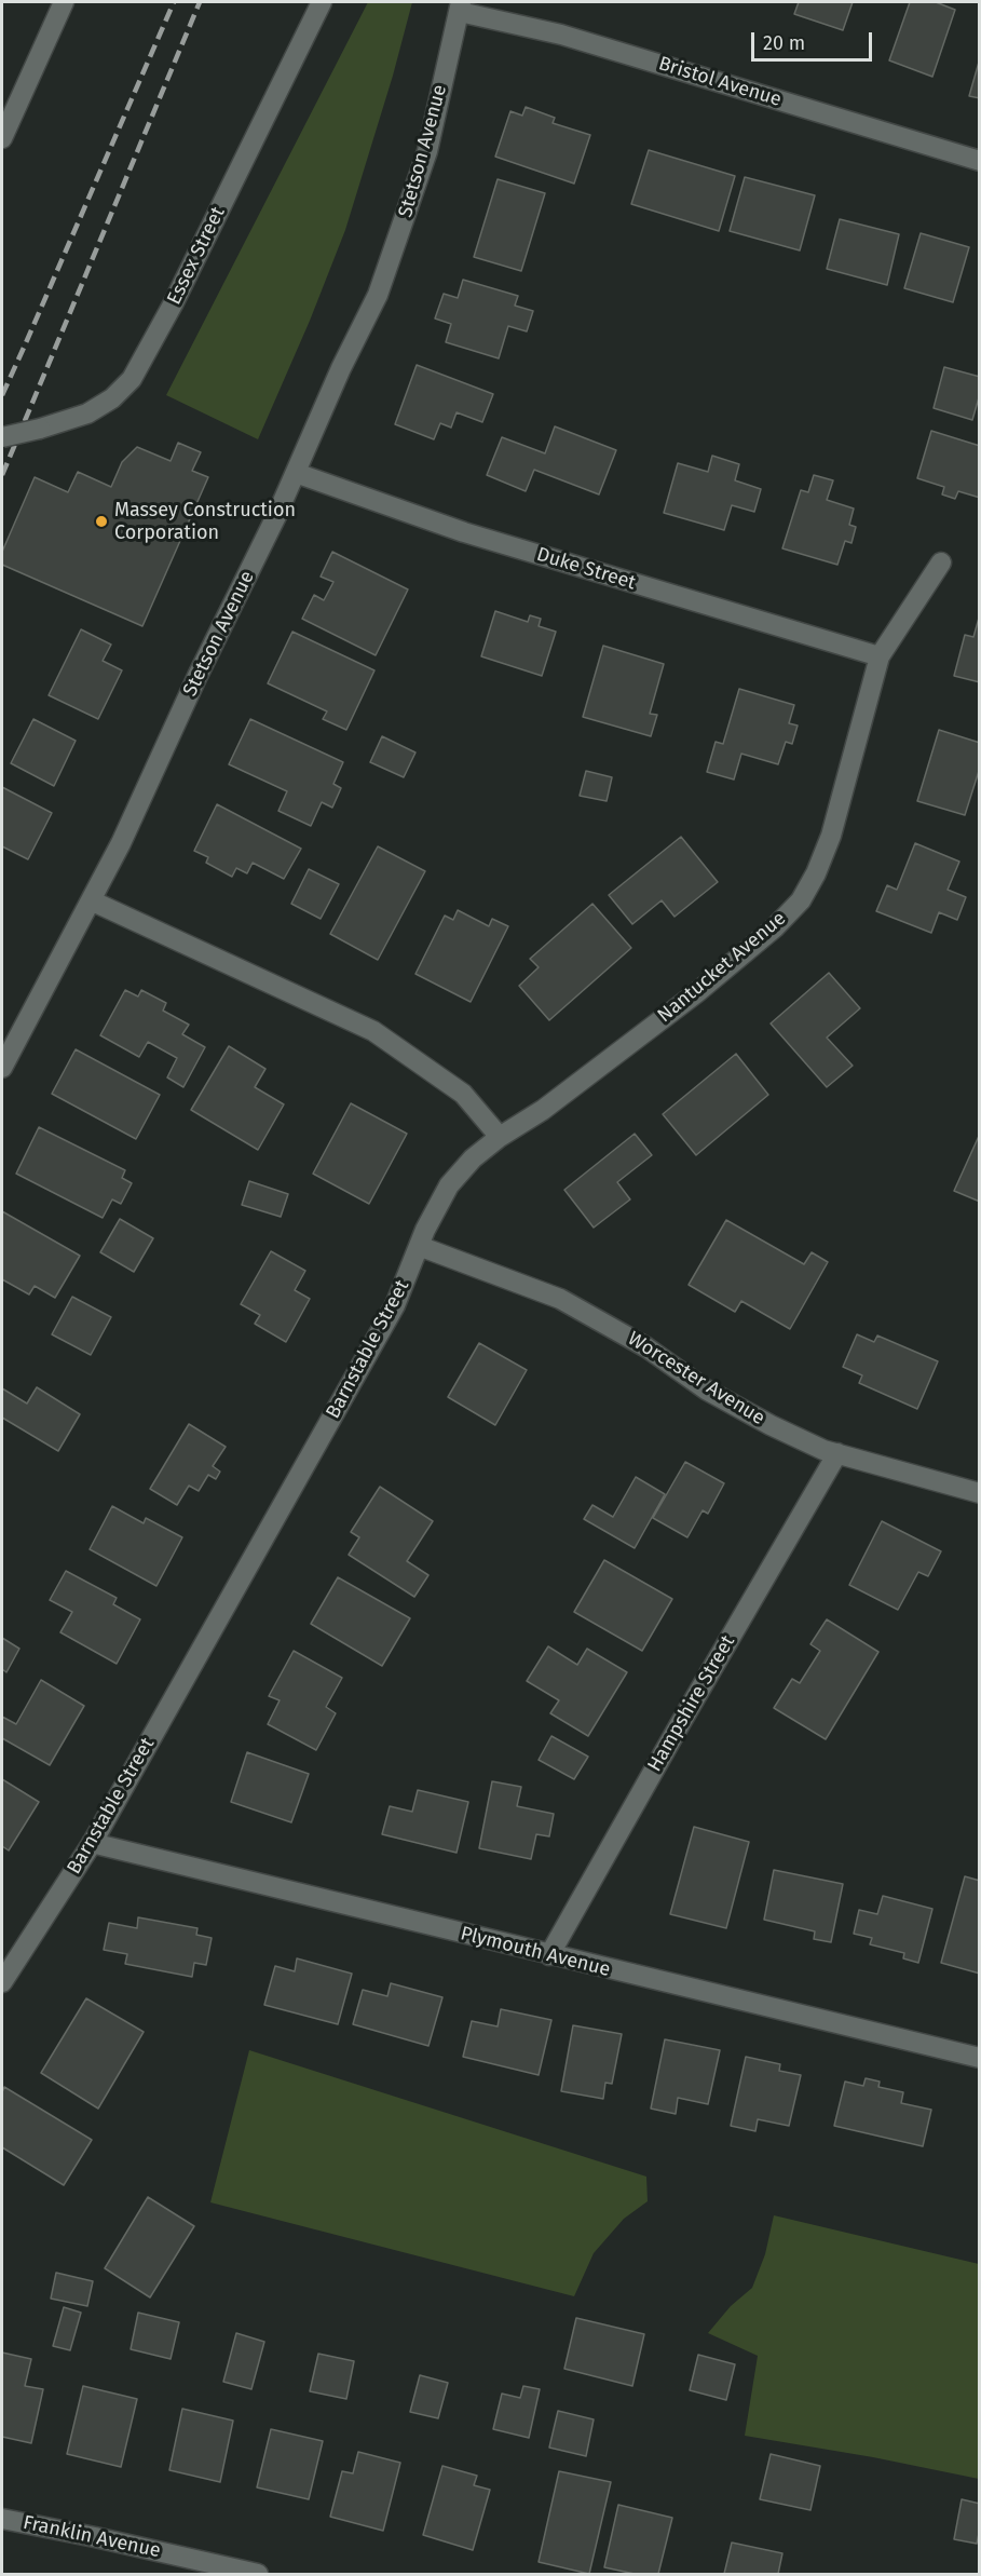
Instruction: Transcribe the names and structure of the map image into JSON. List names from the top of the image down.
{
  "streets": {
    "street": [
      "Bristol Avenue",
      "Stetson Avenue",
      "Essex Street",
      "Duke Street",
      "Nantucket Avenue",
      "Barnstable Street",
      "Worcester Avenue",
      "Hampshire Street",
      "Plymouth Avenue",
      "Franklin Avenue"
    ]
  },
  "crossings": [
    ["Bristol Avenue", "Stetson Avenue"],
    ["Stetson Avenue", "Duke Street"],
    ["Duke Street", "Nantucket Avenue"],
    ["Nantucket Avenue", "Barnstable Street"],
    ["Barnstable Street", "Worcester Avenue"],
    ["Barnstable Street", "Plymouth Avenue"],
    ["Worcester Avenue", "Hampshire Street"],
    ["Hampshire Street", "Plymouth Avenue"]
  ],
  "places": ["Massey Construction Corporation"],
  "scale_bar": "20 m"
}
